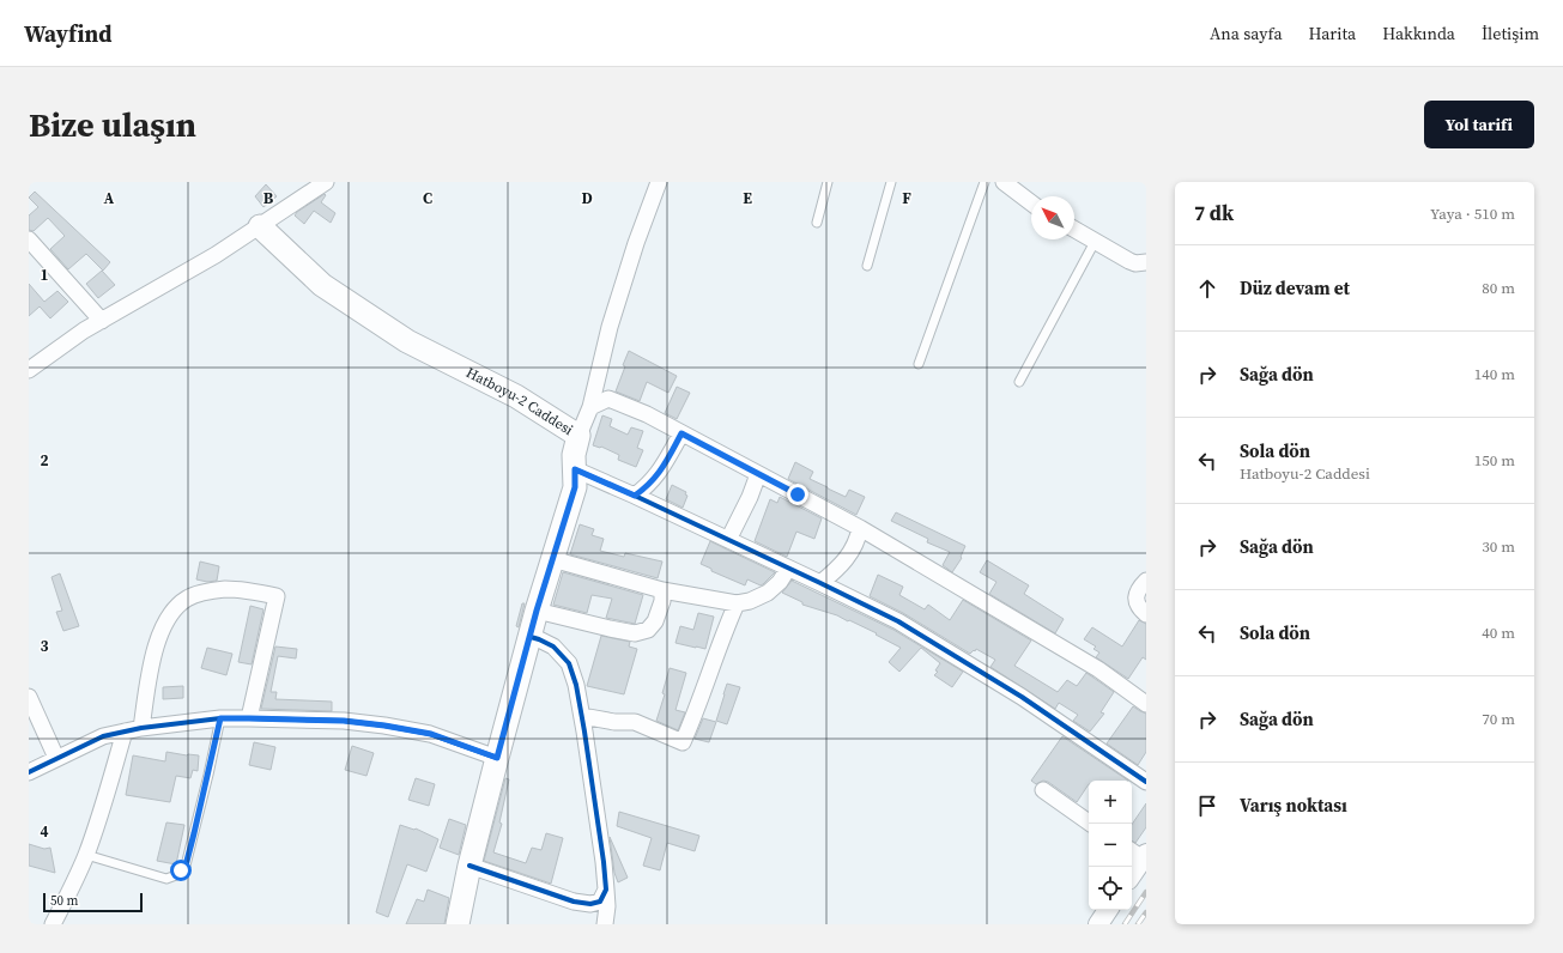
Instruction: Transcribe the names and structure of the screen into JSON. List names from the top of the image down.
{
  "streets": {
    "main road": ["Hatboyu-2 Caddesi"]
  },
  "scale_bar": "50 m",
  "north": "top left",
  "page": {
    "header": "Wayfind",
    "nav": [
      "Ana sayfa",
      "Harita",
      "Hakkında",
      "İletişim"
    ],
    "buttons": "Yol tarifi",
    "title": "Bize ulaşın",
    "heading": ["7 dk", "Yaya · 510 m"],
    "list": [
      ["Düz devam et", "80 m"],
      ["Sağa dön", "140 m"],
      ["Sola dön", "Hatboyu-2 Caddesi", "150 m"],
      ["Sağa dön", "30 m"],
      ["Sola dön", "40 m"],
      ["Sağa dön", "70 m"],
      "Varış noktası"
    ],
    "map_buttons": ["+", "−"],
    "scale": "50 m"
  },
  "grid": {
    "columns": [
      "A",
      "B",
      "C",
      "D",
      "E",
      "F"
    ],
    "rows": [
      "1",
      "2",
      "3",
      "4"
    ]
  }
}
